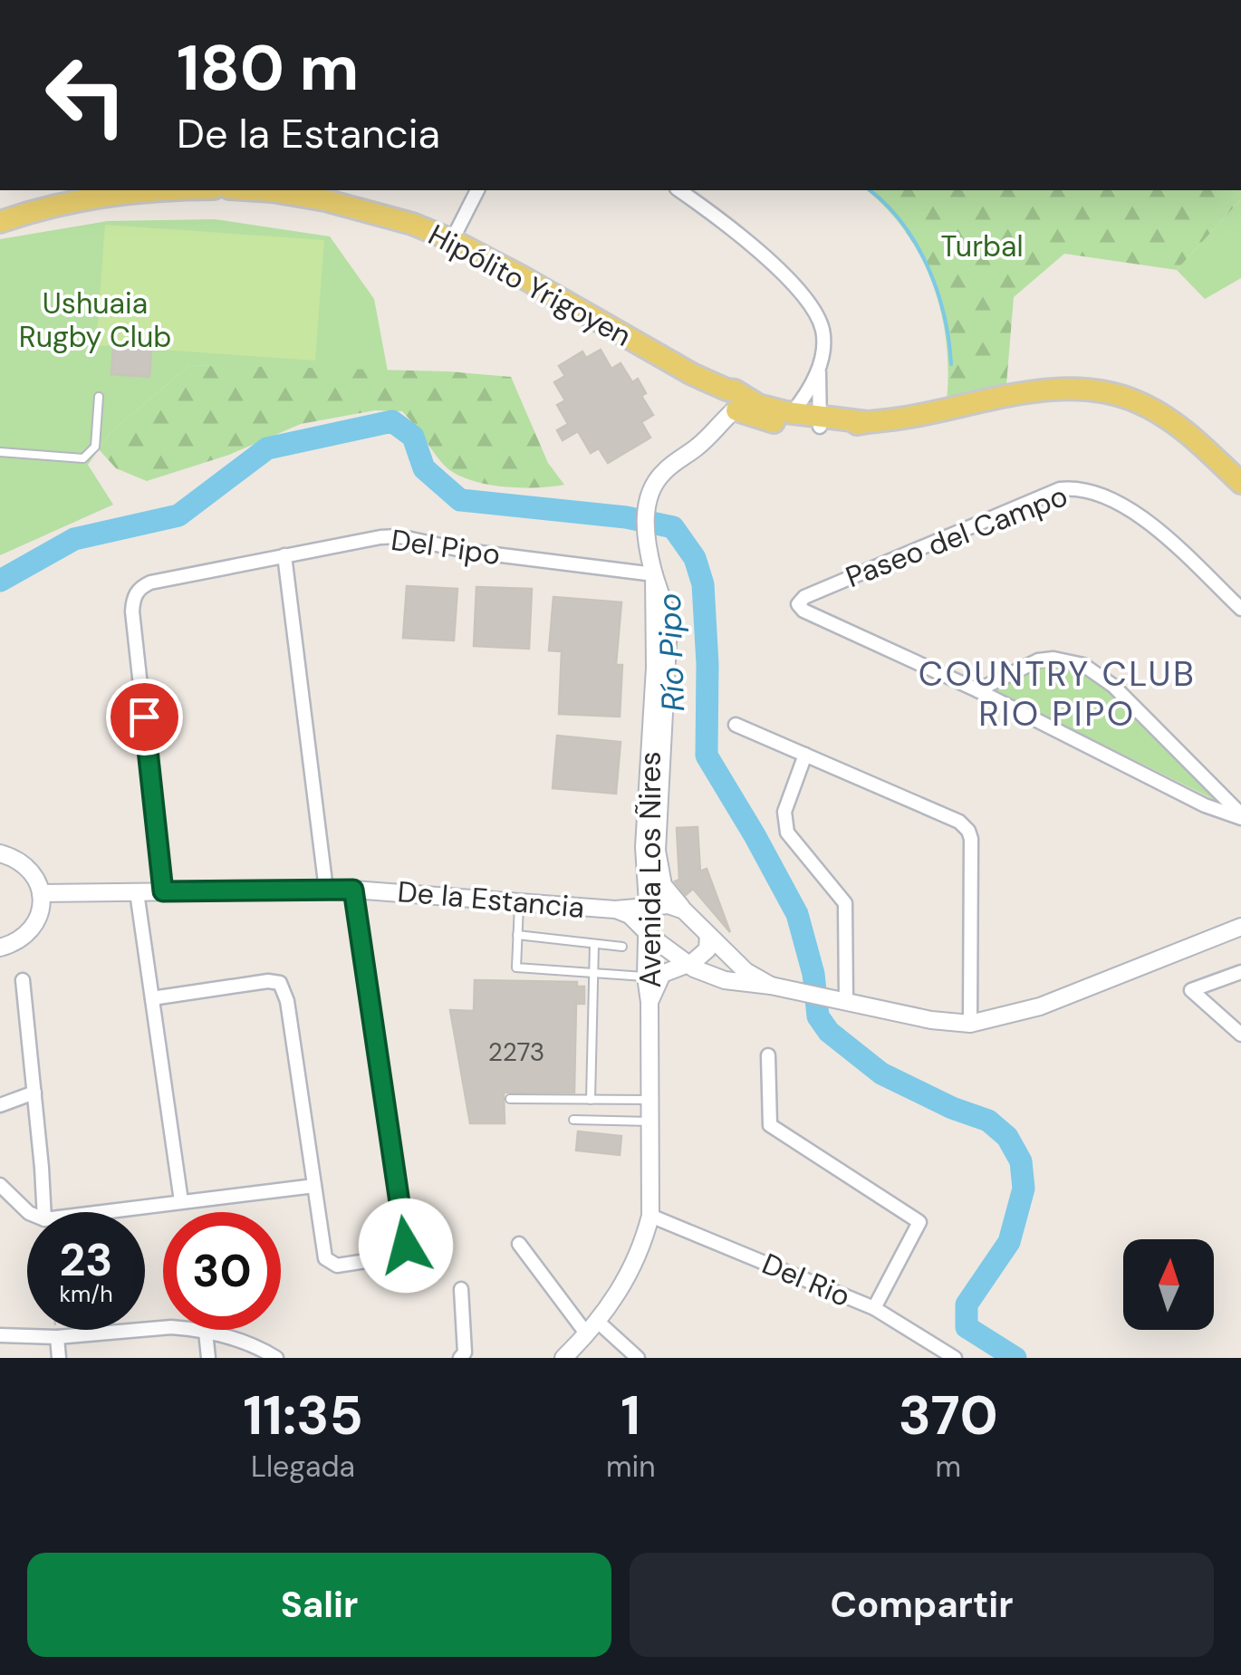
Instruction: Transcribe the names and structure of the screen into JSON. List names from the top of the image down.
{
  "streets": {
    "main road": ["Hipólito Yrigoyen"],
    "street": [
      "Paseo del Campo",
      "Del Pipo",
      "Avenida Los Ñires",
      "De la Estancia",
      "Del Rio"
    ]
  },
  "crossings": [
    ["Hipólito Yrigoyen", "Avenida Los Ñires"],
    ["Del Pipo", "Avenida Los Ñires"],
    ["Del Pipo", "De la Estancia"],
    ["Avenida Los Ñires", "De la Estancia"],
    ["Avenida Los Ñires", "Del Rio"]
  ],
  "districts": ["COUNTRY CLUB RIO PIPO"],
  "water": ["Río Pipo"],
  "parks": ["Turbal", "Ushuaia Rugby Club"],
  "house_numbers": ["2273"],
  "north": "top",
  "page": {
    "turn": ["180 m", "De la Estancia"],
    "speed": "23 km/h",
    "limit": "30",
    "eta": [
      "11:35",
      "Llegada",
      "1",
      "min",
      "370",
      "m"
    ],
    "buttons": ["Salir", "Compartir"]
  }
}
